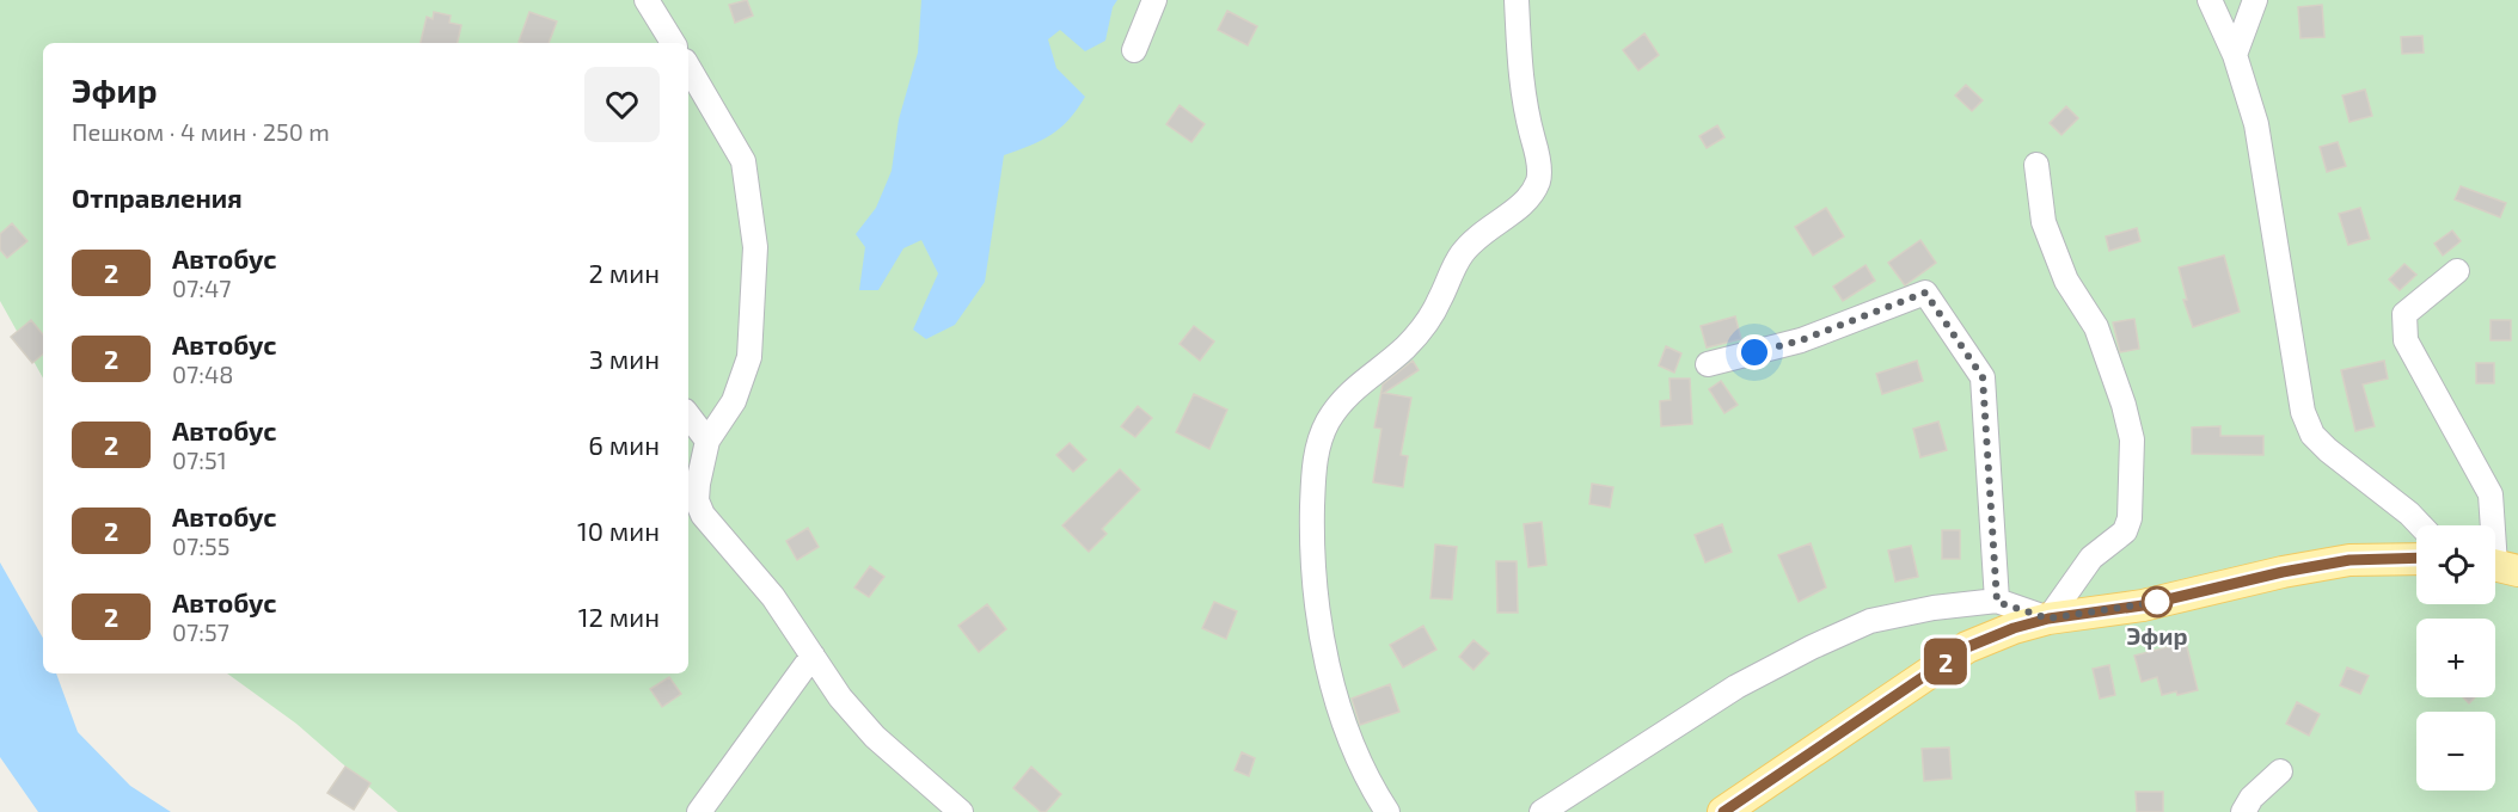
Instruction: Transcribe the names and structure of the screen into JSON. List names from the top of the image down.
{
  "places": ["Эфир"],
  "lines": ["bus line 2"],
  "page": {
    "on_map": "2",
    "heading": [
      ["Эфир", "Пешком · 4 мин · 250 m"],
      "Отправления"
    ],
    "list": [
      {
        "mark": "2",
        "name": "Автобус",
        "note": "07:47",
        "value": "2 мин"
      },
      {
        "mark": "2",
        "name": "Автобус",
        "note": "07:48",
        "value": "3 мин"
      },
      {
        "mark": "2",
        "name": "Автобус",
        "note": "07:51",
        "value": "6 мин"
      },
      {
        "mark": "2",
        "name": "Автобус",
        "note": "07:55",
        "value": "10 мин"
      },
      {
        "mark": "2",
        "name": "Автобус",
        "note": "07:57",
        "value": "12 мин"
      }
    ],
    "map_buttons": ["+", "−"]
  }
}
